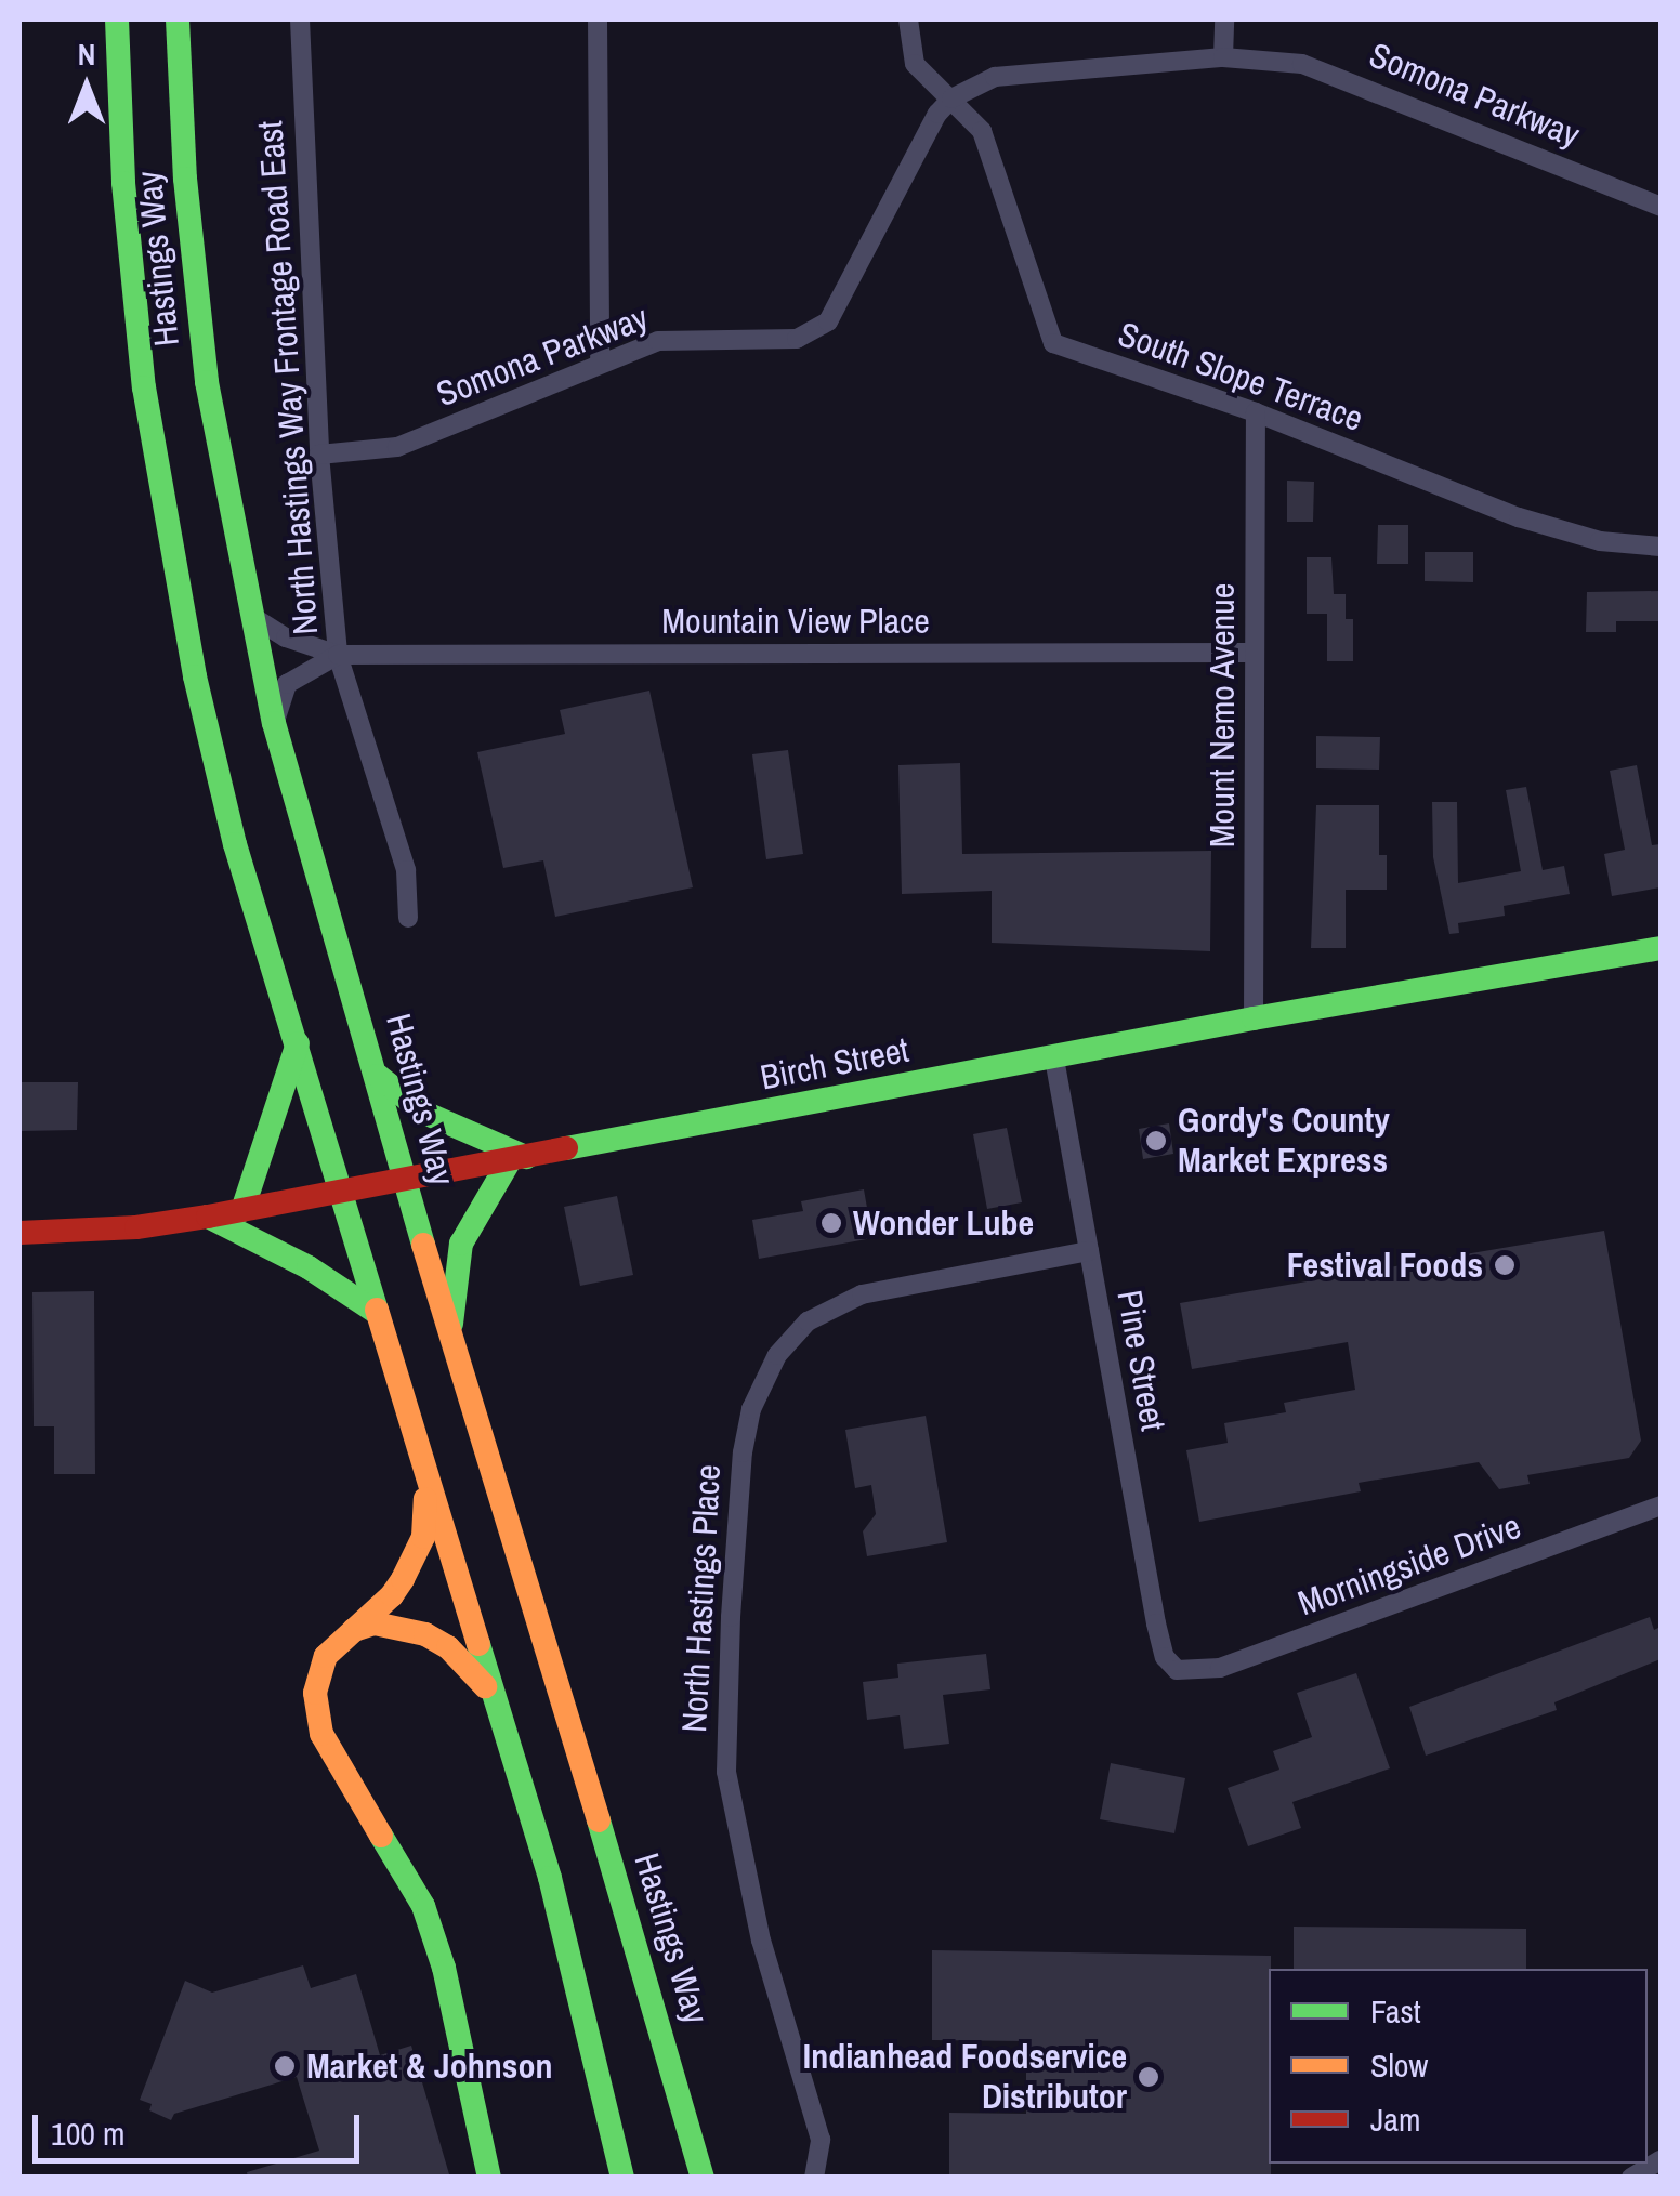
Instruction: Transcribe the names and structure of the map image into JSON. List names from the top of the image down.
{
  "streets": {
    "main road": ["Hastings Way", "Birch Street"],
    "street": [
      "Somona Parkway",
      "South Slope Terrace",
      "North Hastings Way Frontage Road East",
      "Mountain View Place",
      "Mount Nemo Avenue",
      "Pine Street",
      "Morningside Drive",
      "North Hastings Place"
    ]
  },
  "crossings": [
    ["Somona Parkway", "South Slope Terrace"],
    ["Somona Parkway", "North Hastings Way Frontage Road East"],
    ["Hastings Way", "Mountain View Place"],
    ["Hastings Way", "Birch Street"],
    ["South Slope Terrace", "Mount Nemo Avenue"],
    ["North Hastings Way Frontage Road East", "Mountain View Place"],
    ["Mountain View Place", "Mount Nemo Avenue"],
    ["Mount Nemo Avenue", "Birch Street"],
    ["Birch Street", "Pine Street"],
    ["Pine Street", "Morningside Drive"],
    ["Pine Street", "North Hastings Place"]
  ],
  "places": [
    "Gordy's County Market Express",
    "Wonder Lube",
    "Festival Foods",
    "Market & Johnson",
    "Indianhead Foodservice Distributor"
  ],
  "legend": ["Fast", "Slow", "Jam"],
  "scale_bar": "100 m",
  "north": "top"
}
